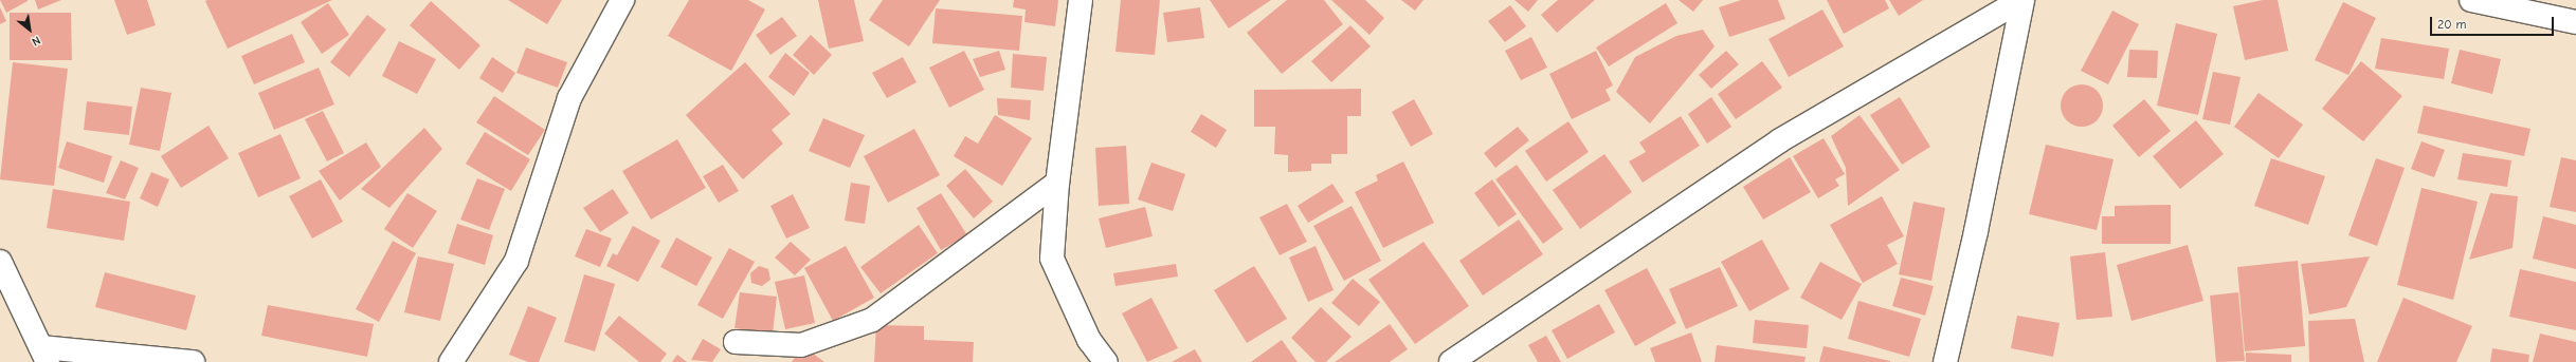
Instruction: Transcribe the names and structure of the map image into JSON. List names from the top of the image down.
{
  "scale_bar": "20 m",
  "north": "bottom right"
}
